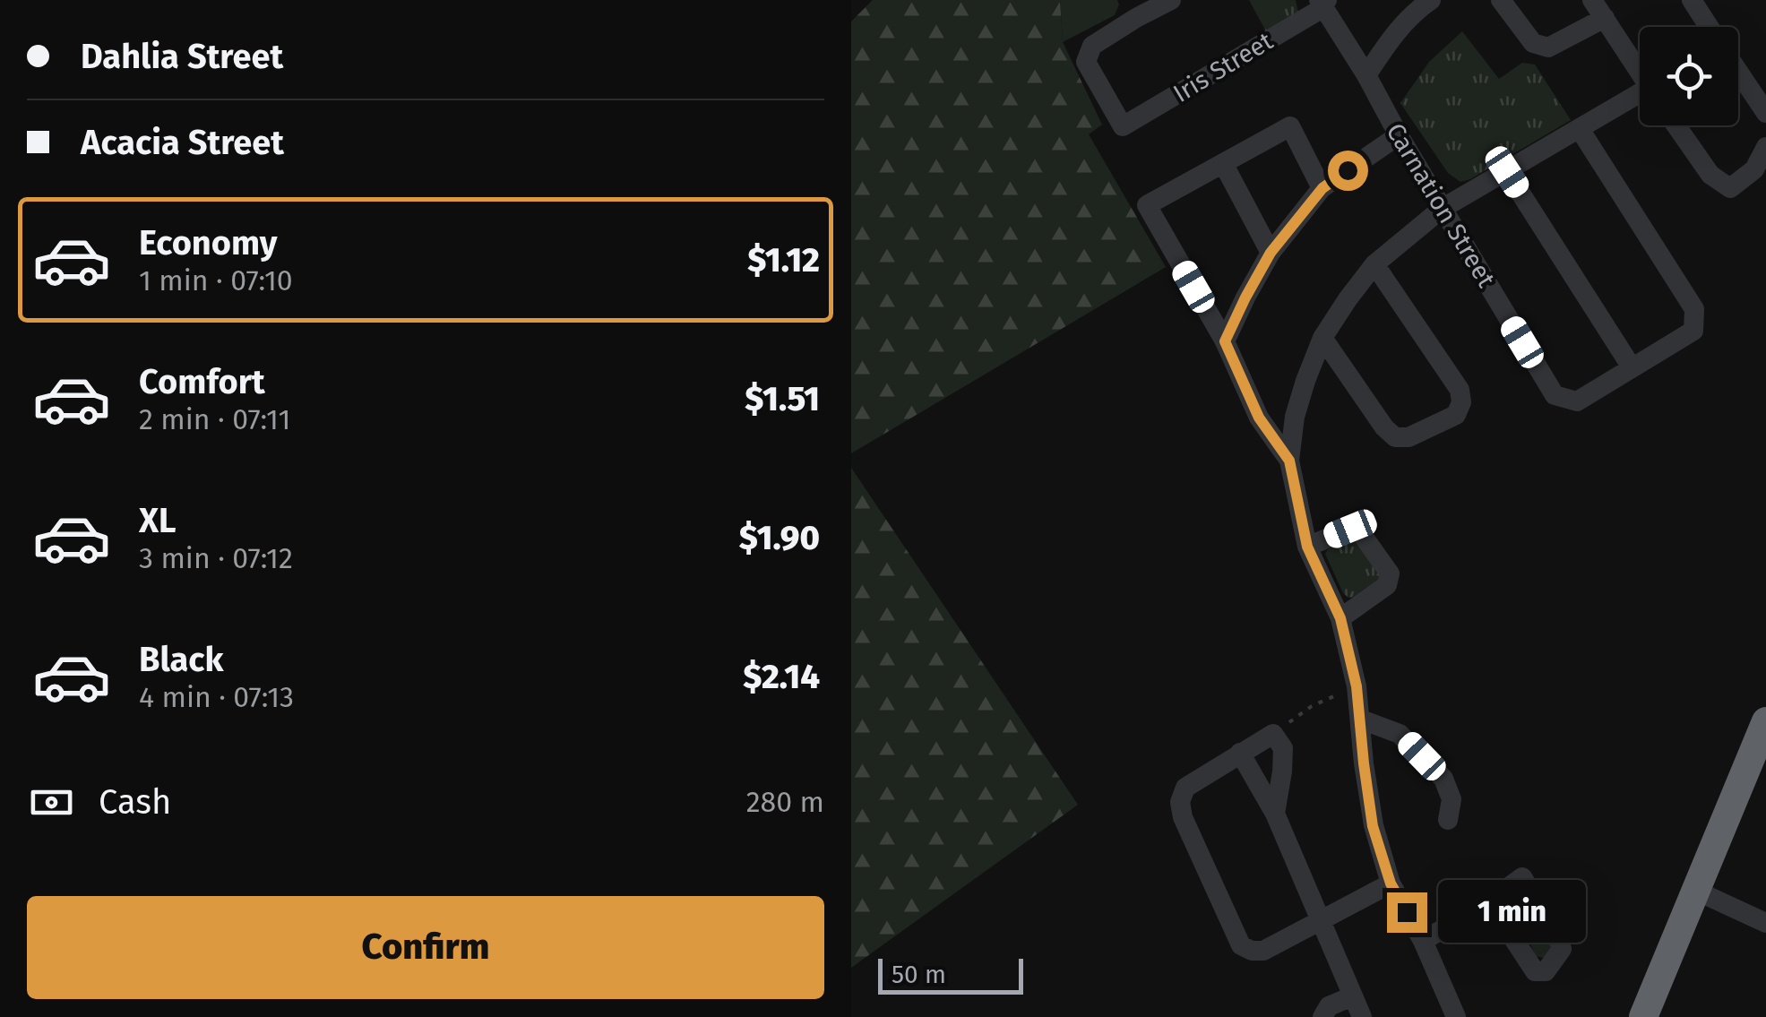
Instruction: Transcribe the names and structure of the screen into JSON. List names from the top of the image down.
{
  "streets": {
    "street": ["Iris Street", "Carnation Street"]
  },
  "crossings": [
    ["Iris Street", "Carnation Street"]
  ],
  "scale_bar": "50 m",
  "page": {
    "banner": ["Dahlia Street", "Acacia Street"],
    "list": [
      {
        "name": "Economy",
        "note": "1 min · 07:10",
        "value": "$1.12"
      },
      {
        "name": "Comfort",
        "note": "2 min · 07:11",
        "value": "$1.51"
      },
      {
        "name": "XL",
        "note": "3 min · 07:12",
        "value": "$1.90"
      },
      {
        "name": "Black",
        "note": "4 min · 07:13",
        "value": "$2.14"
      }
    ],
    "pay": ["Cash", "280 m"],
    "buttons": "Confirm",
    "bubble": "1 min",
    "scale": "50 m"
  }
}
